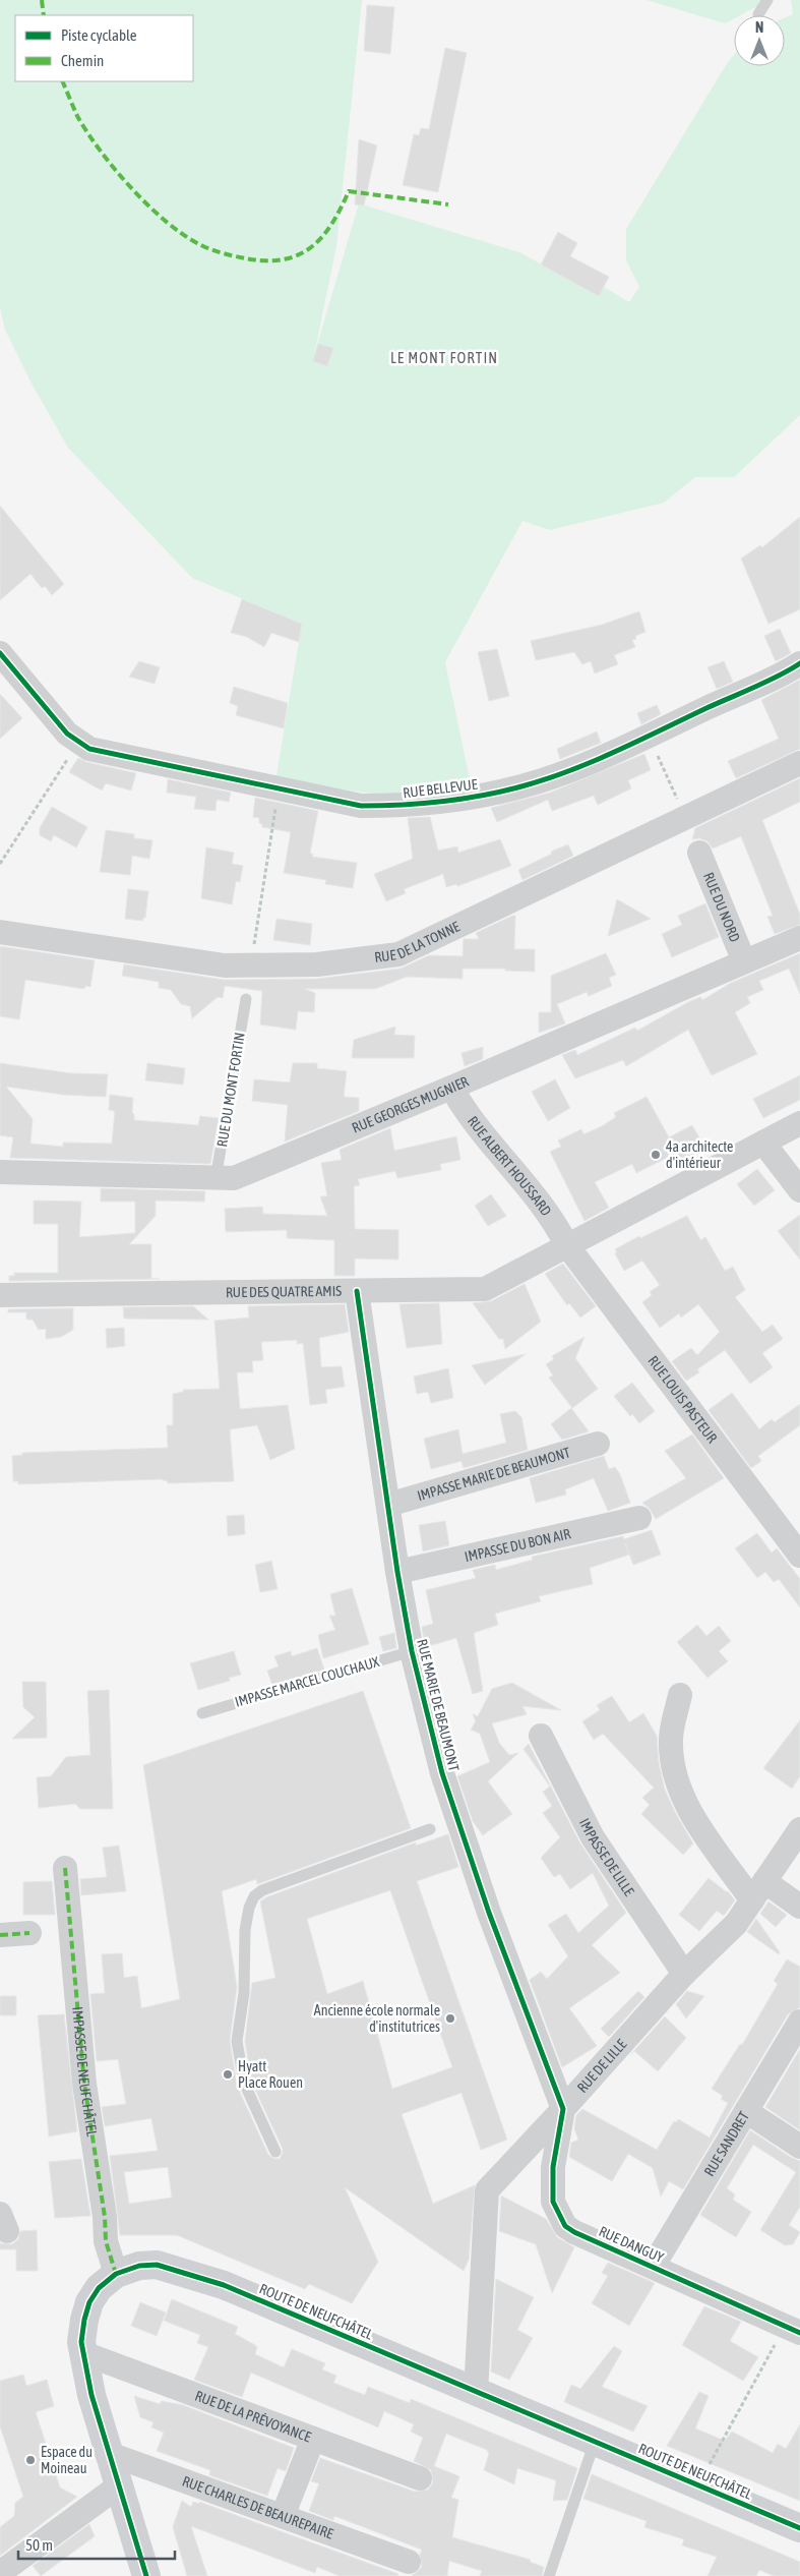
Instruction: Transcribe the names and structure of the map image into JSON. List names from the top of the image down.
{
  "streets": {
    "main road": ["ROUTE DE NEUFCHÂTEL"],
    "street": [
      "RUE BELLEVUE",
      "RUE DU NORD",
      "RUE DE LA TONNE",
      "RUE GEORGES MUGNIER",
      "RUE ALBERT HOUSSARD",
      "RUE DES QUATRE AMIS",
      "RUE LOUIS PASTEUR",
      "IMPASSE MARIE DE BEAUMONT",
      "IMPASSE DU BON AIR",
      "RUE MARIE DE BEAUMONT",
      "IMPASSE DE LILLE",
      "RUE DE LILLE",
      "IMPASSE DE NEUFCHÂTEL",
      "RUE SANDRET",
      "RUE DANGUY",
      "RUE DE LA PRÉVOYANCE",
      "RUE CHARLES DE BEAUREPAIRE"
    ],
    "lane": ["RUE DU MONT FORTIN", "IMPASSE MARCEL COUCHAUX"]
  },
  "crossings": [
    ["RUE DU NORD", "RUE GEORGES MUGNIER"],
    ["RUE DU MONT FORTIN", "RUE GEORGES MUGNIER"],
    ["RUE GEORGES MUGNIER", "RUE ALBERT HOUSSARD"],
    ["RUE ALBERT HOUSSARD", "RUE DES QUATRE AMIS"],
    ["RUE ALBERT HOUSSARD", "RUE LOUIS PASTEUR"],
    ["RUE DES QUATRE AMIS", "RUE LOUIS PASTEUR"],
    ["RUE DES QUATRE AMIS", "RUE MARIE DE BEAUMONT"],
    ["IMPASSE MARIE DE BEAUMONT", "RUE MARIE DE BEAUMONT"],
    ["IMPASSE DU BON AIR", "RUE MARIE DE BEAUMONT"],
    ["IMPASSE MARCEL COUCHAUX", "RUE MARIE DE BEAUMONT"],
    ["RUE MARIE DE BEAUMONT", "RUE DE LILLE"],
    ["RUE MARIE DE BEAUMONT", "RUE DANGUY"],
    ["IMPASSE DE LILLE", "RUE DE LILLE"],
    ["RUE DE LILLE", "RUE DANGUY"],
    ["RUE DE LILLE", "ROUTE DE NEUFCHÂTEL"],
    ["IMPASSE DE NEUFCHÂTEL", "ROUTE DE NEUFCHÂTEL"],
    ["RUE SANDRET", "RUE DANGUY"],
    ["ROUTE DE NEUFCHÂTEL", "RUE DE LA PRÉVOYANCE"],
    ["ROUTE DE NEUFCHÂTEL", "RUE CHARLES DE BEAUREPAIRE"]
  ],
  "districts": ["LE MONT FORTIN"],
  "places": [
    "4a architecte d'intérieur",
    "Ancienne école normale d'institutrices",
    "Hyatt Place Rouen",
    "Espace du Moineau"
  ],
  "legend": ["Piste cyclable", "Chemin"],
  "scale_bar": "50 m",
  "north": "top"
}
